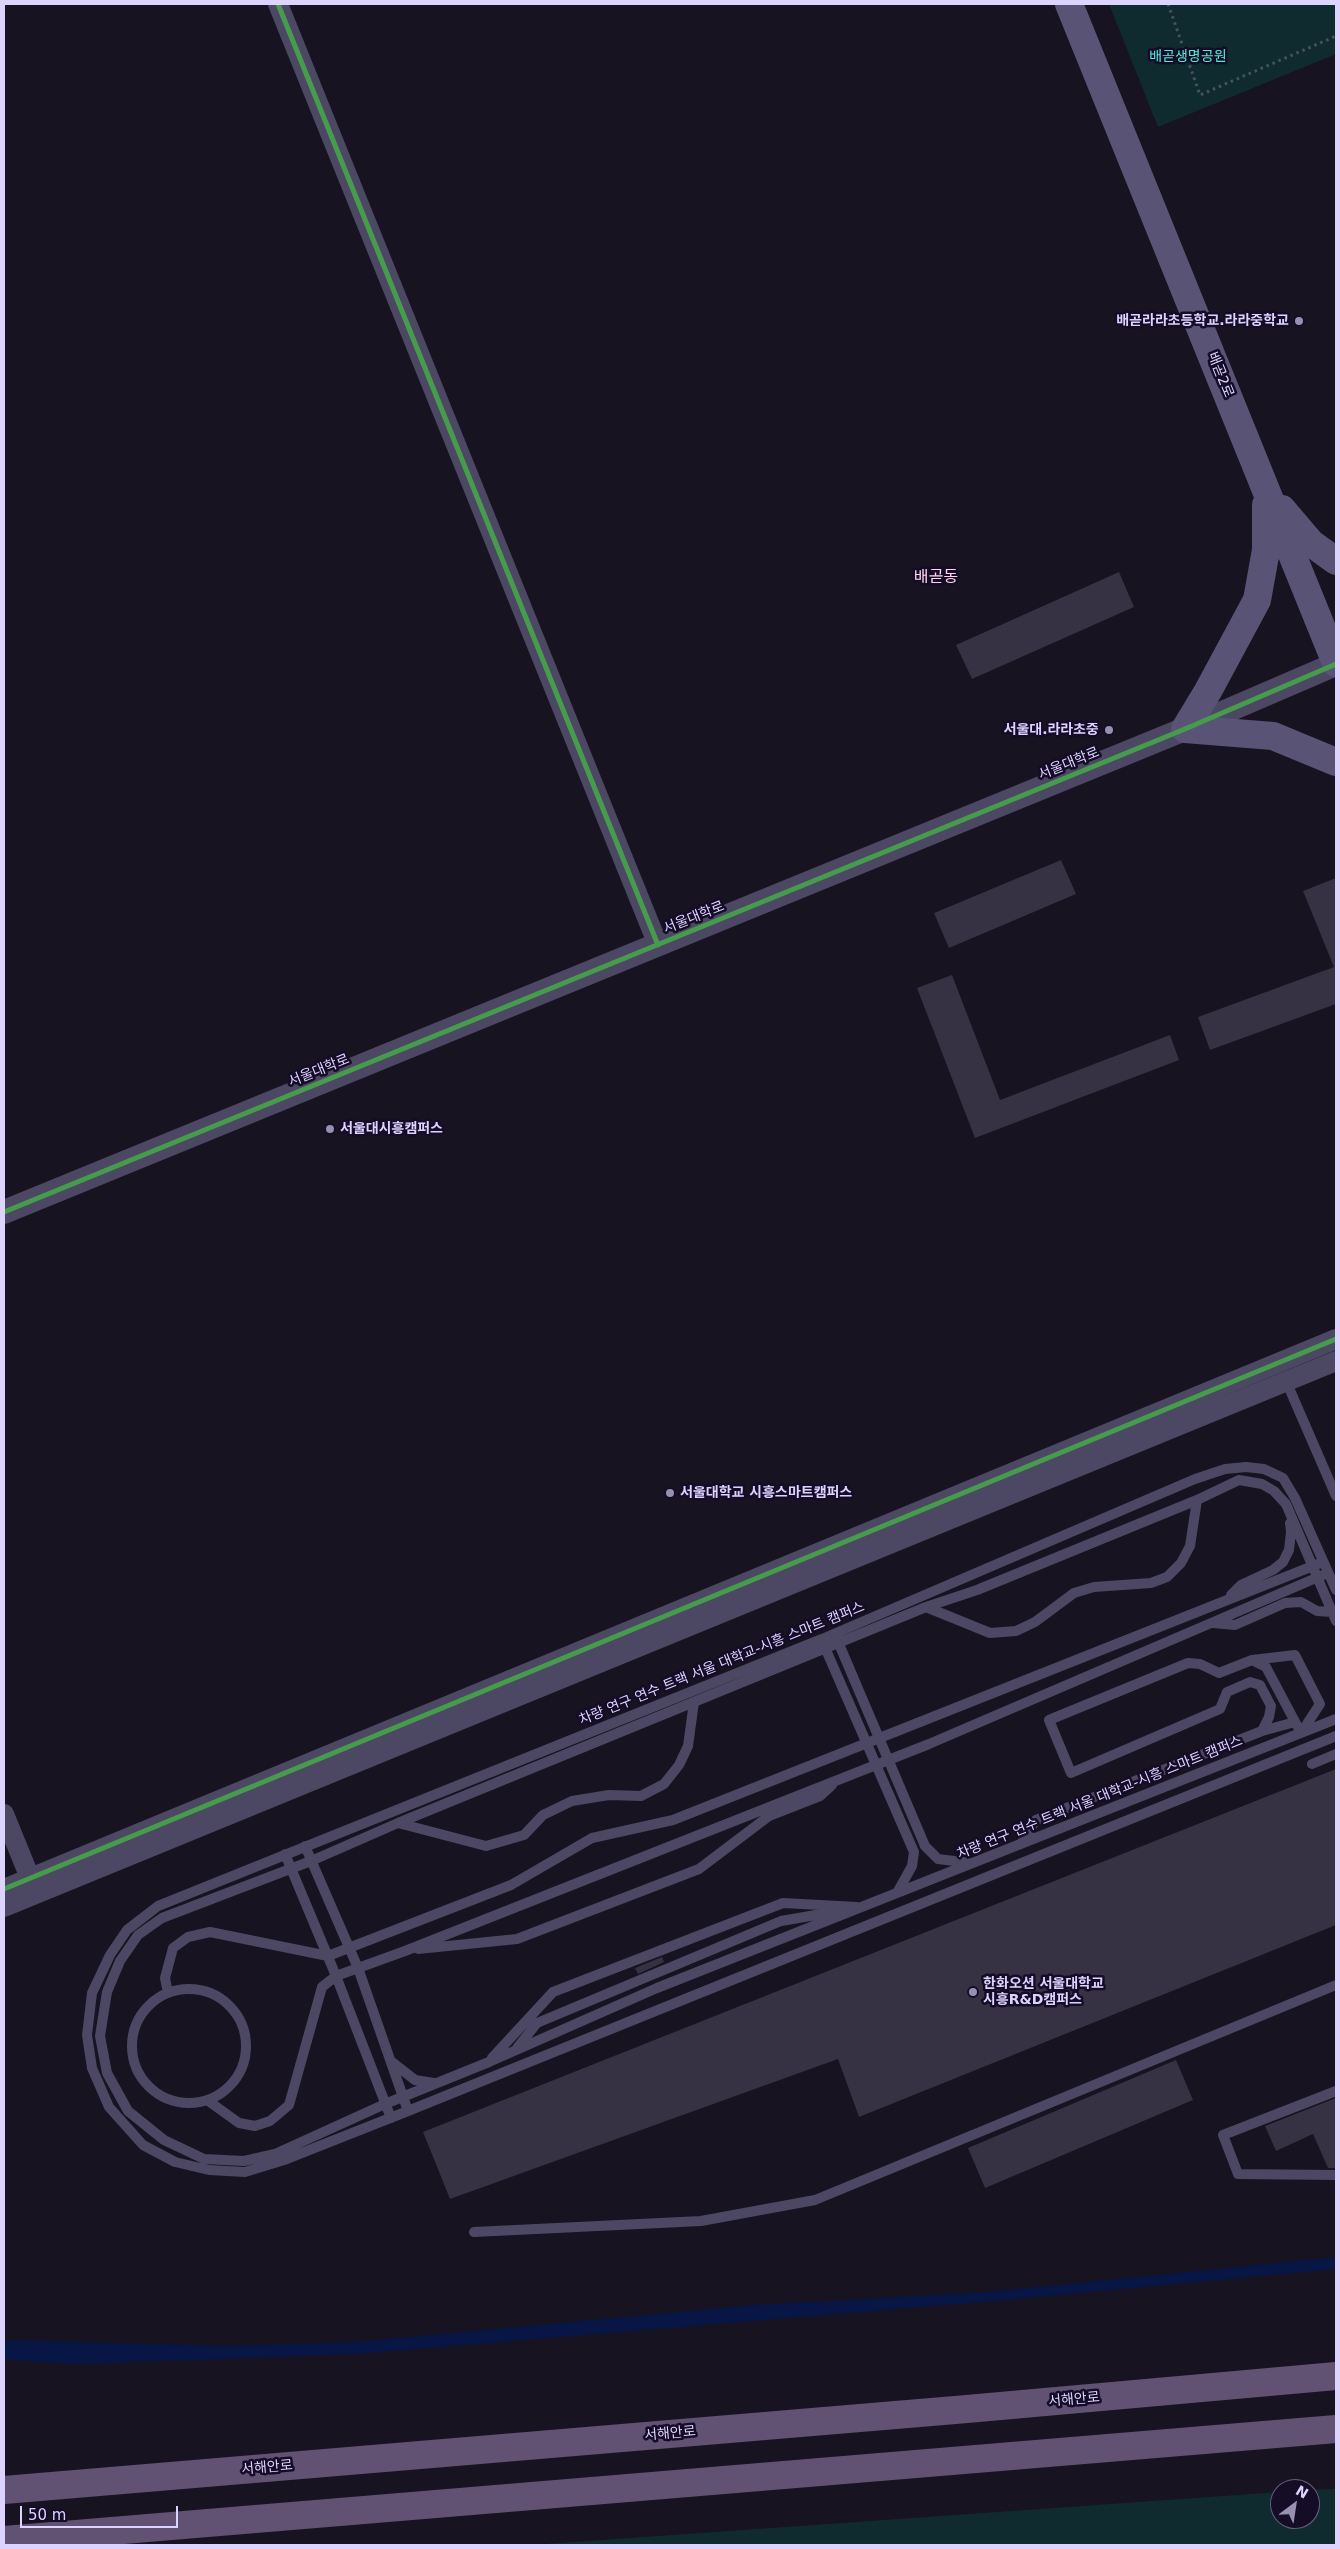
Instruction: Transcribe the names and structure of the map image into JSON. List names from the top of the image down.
{
  "streets": {
    "main road": ["배곧2로", "서해안로"],
    "street": ["서울대학로"],
    "lane": ["차량 연구 연수 트랙 서울 대학교-시흥 스마트 캠퍼스"]
  },
  "crossings": [
    ["배곧2로", "서울대학로"]
  ],
  "districts": ["배곧동"],
  "parks": ["배곧생명공원"],
  "places": [
    "배곧라라초등학교.라라중학교",
    "서울대.라라초중",
    "서울대시흥캠퍼스",
    "서울대학교 시흥스마트캠퍼스",
    "한화오션 서울대학교 시흥R&D캠퍼스"
  ],
  "scale_bar": "50 m",
  "north": "top right"
}
